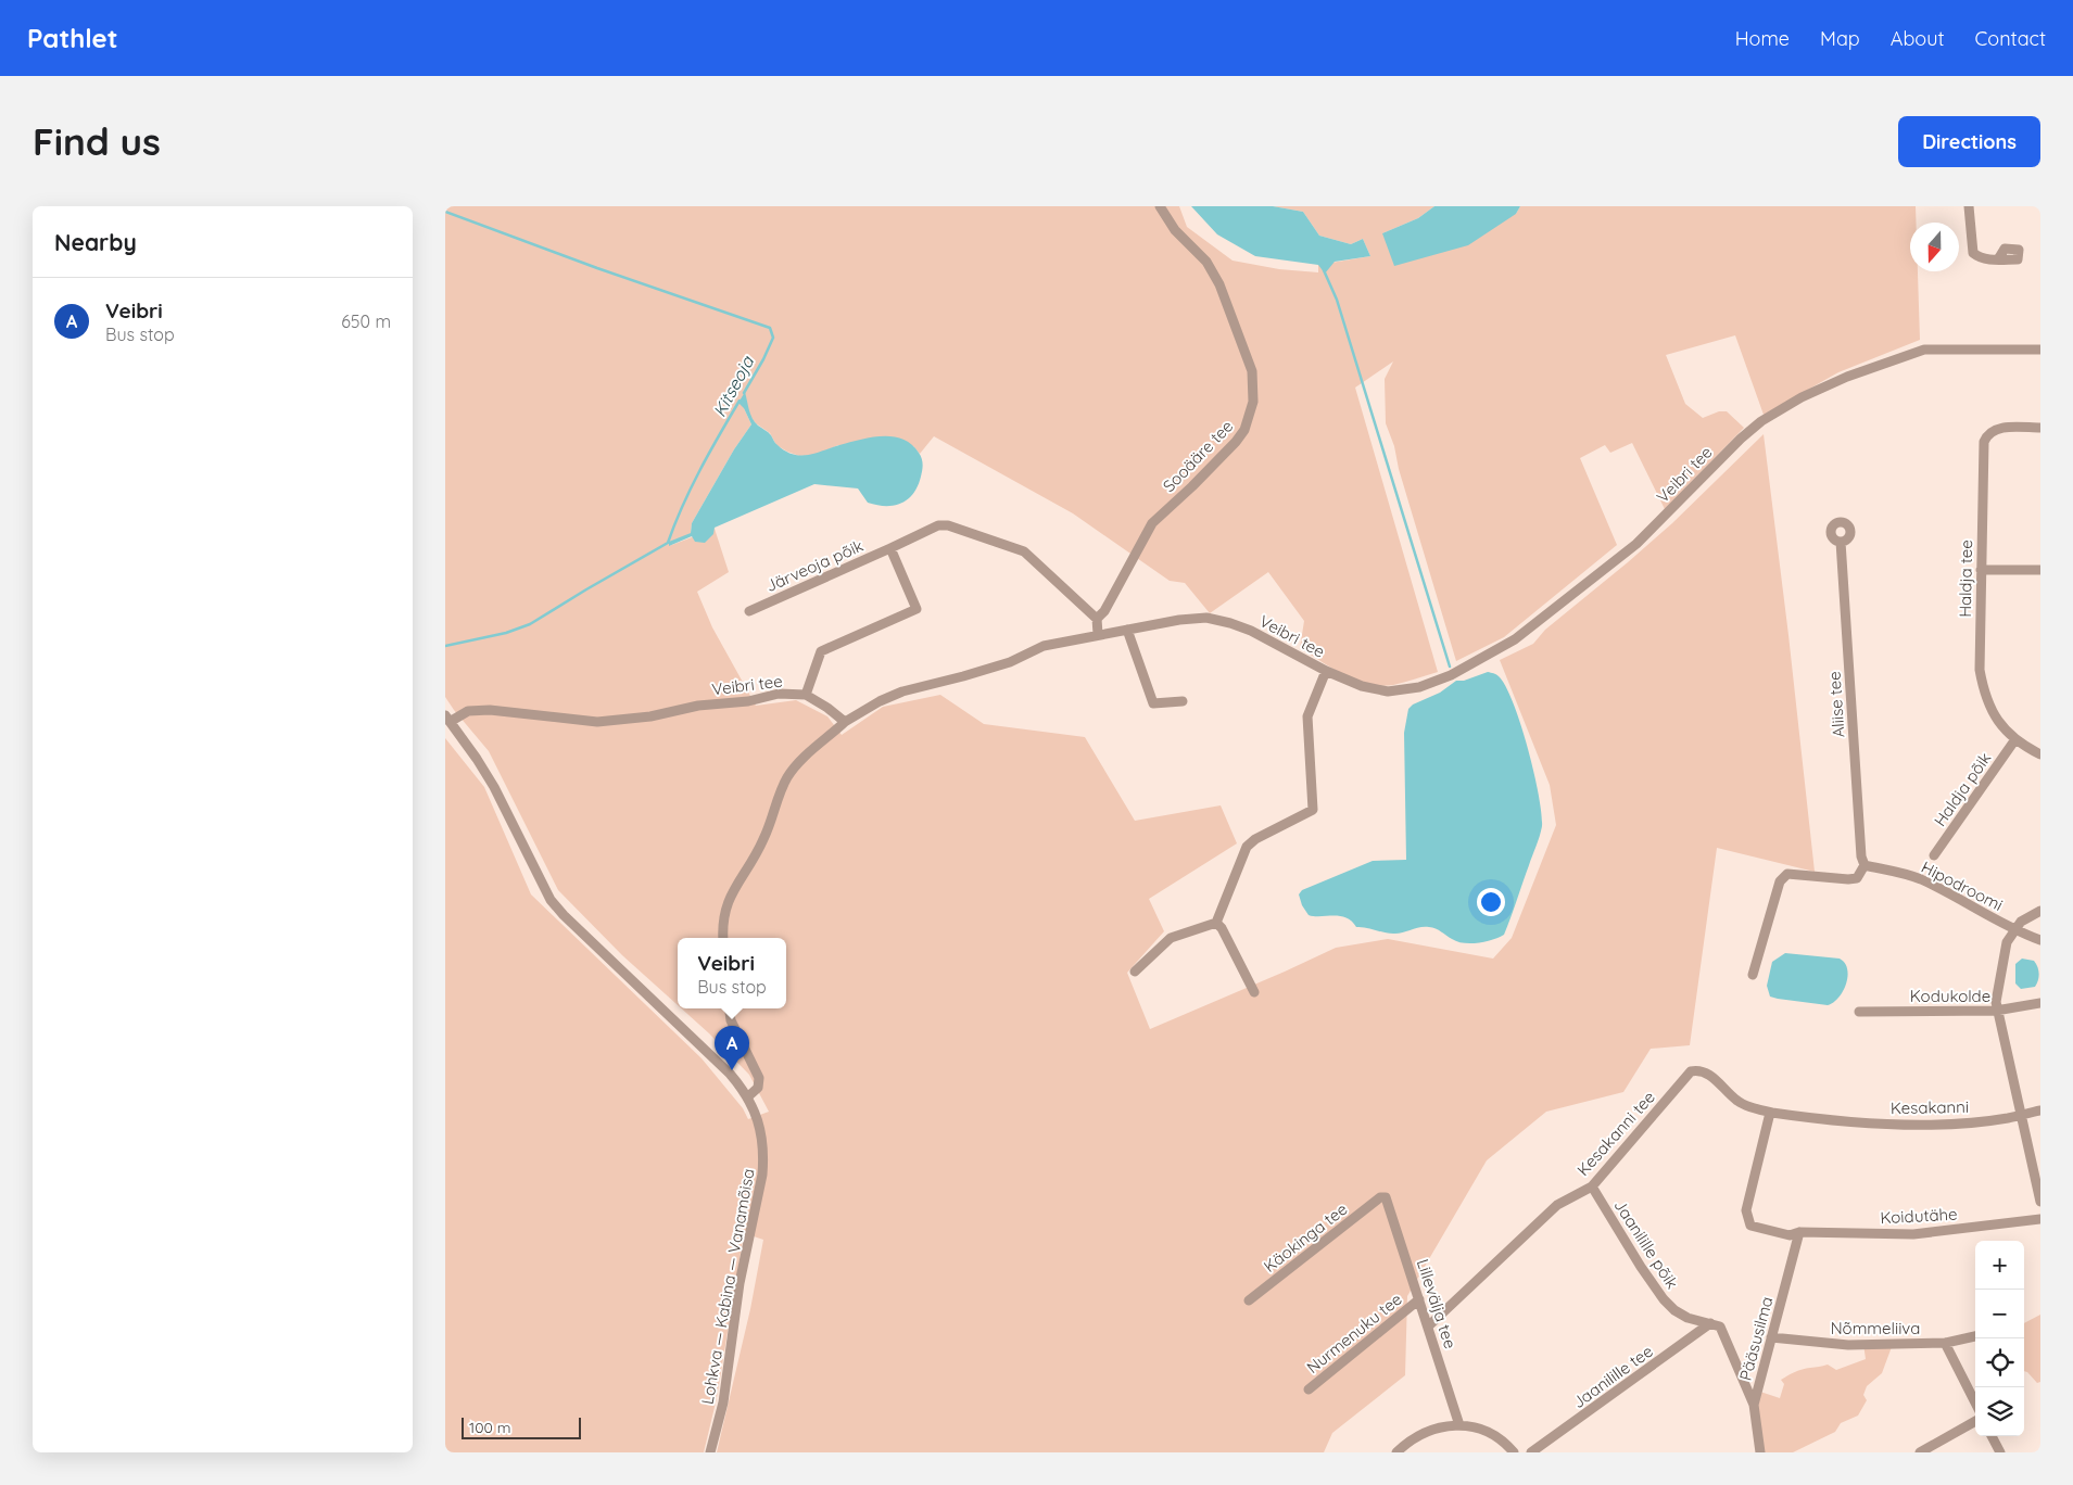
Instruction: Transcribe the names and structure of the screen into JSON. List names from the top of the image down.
{
  "streets": {
    "street": [
      "Sooääre tee",
      "Veibri tee",
      "Järveoja põik",
      "Haldja tee",
      "Aliise tee",
      "Haldja põik",
      "Hipodroomi",
      "Kodukolde",
      "Kesakanni",
      "Kesakanni tee",
      "Koidutähe",
      "Käokinga tee",
      "Jaanilille põik",
      "Lohkva — Kabina — Vanamõisa",
      "Lillevälja tee",
      "Nõmmeliiva",
      "Nurmenuku tee",
      "Pääsusilma",
      "Jaanilille tee"
    ]
  },
  "crossings": [
    ["Sooääre tee", "Järveoja põik"],
    ["Veibri tee", "Lohkva — Kabina — Vanamõisa"],
    ["Haldja tee", "Haldja põik"],
    ["Aliise tee", "Hipodroomi"],
    ["Kesakanni", "Kesakanni tee"],
    ["Kesakanni tee", "Koidutähe"],
    ["Kesakanni tee", "Jaanilille põik"],
    ["Kesakanni tee", "Lillevälja tee"],
    ["Koidutähe", "Pääsusilma"],
    ["Käokinga tee", "Lillevälja tee"],
    ["Jaanilille põik", "Jaanilille tee"],
    ["Lillevälja tee", "Nurmenuku tee"],
    ["Nõmmeliiva", "Pääsusilma"]
  ],
  "water": ["Kitseoja"],
  "scale_bar": "100 m",
  "north": "bottom",
  "page": {
    "header": "Pathlet",
    "nav": [
      "Home",
      "Map",
      "About",
      "Contact"
    ],
    "buttons": "Directions",
    "title": "Find us",
    "heading": "Nearby",
    "list": [
      {
        "mark": "A",
        "name": "Veibri",
        "note": "Bus stop",
        "value": "650 m"
      }
    ],
    "popup": ["Veibri", "Bus stop"],
    "pins": "A",
    "map_buttons": ["+", "−"],
    "scale": "100 m"
  }
}
